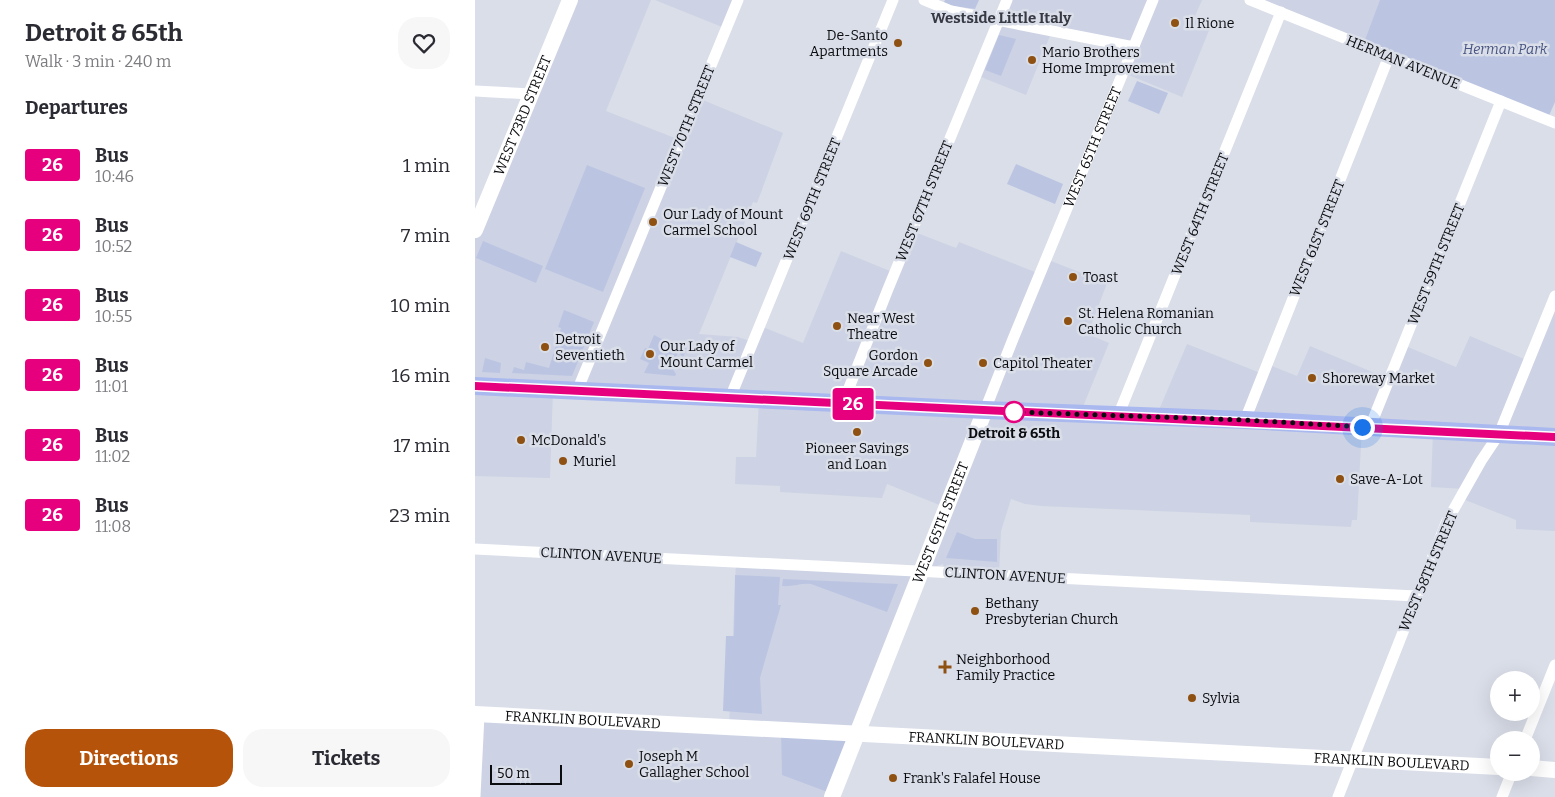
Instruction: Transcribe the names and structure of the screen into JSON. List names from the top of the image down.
{
  "streets": {
    "street": [
      "HERMAN AVENUE",
      "WEST 73RD STREET",
      "WEST 70TH STREET",
      "WEST 65TH STREET",
      "WEST 69TH STREET",
      "WEST 67TH STREET",
      "WEST 64TH STREET",
      "WEST 61ST STREET",
      "WEST 59TH STREET",
      "CLINTON AVENUE",
      "WEST 58TH STREET",
      "FRANKLIN BOULEVARD"
    ]
  },
  "crossings": [
    ["HERMAN AVENUE", "WEST 64TH STREET"],
    ["HERMAN AVENUE", "WEST 61ST STREET"],
    ["HERMAN AVENUE", "WEST 59TH STREET"],
    ["WEST 65TH STREET", "CLINTON AVENUE"],
    ["WEST 65TH STREET", "FRANKLIN BOULEVARD"],
    ["CLINTON AVENUE", "WEST 58TH STREET"],
    ["WEST 58TH STREET", "FRANKLIN BOULEVARD"]
  ],
  "districts": ["Westside Little Italy"],
  "parks": ["Herman Park"],
  "places": {
    "other": [
      "Il Rione",
      "De-Santo Apartments",
      "Mario Brothers Home Improvement",
      "Our Lady of Mount Carmel School",
      "Toast",
      "St. Helena Romanian Catholic Church",
      "Near West Theatre",
      "Detroit Seventieth",
      "Our Lady of Mount Carmel",
      "Gordon Square Arcade",
      "Capitol Theater",
      "Shoreway Market",
      "Detroit & 65th",
      "Pioneer Savings and Loan",
      "McDonald's",
      "Muriel",
      "Save-A-Lot",
      "Bethany Presbyterian Church",
      "Sylvia",
      "Joseph M Gallagher School",
      "Frank's Falafel House"
    ],
    "health": ["Neighborhood Family Practice"]
  },
  "lines": ["bus line 26"],
  "scale_bar": "50 m",
  "page": {
    "heading": [
      ["Detroit & 65th", "Walk · 3 min · 240 m"],
      "Departures"
    ],
    "on_map": "26",
    "list": [
      {
        "mark": "26",
        "name": "Bus",
        "note": "10:46",
        "value": "1 min"
      },
      {
        "mark": "26",
        "name": "Bus",
        "note": "10:52",
        "value": "7 min"
      },
      {
        "mark": "26",
        "name": "Bus",
        "note": "10:55",
        "value": "10 min"
      },
      {
        "mark": "26",
        "name": "Bus",
        "note": "11:01",
        "value": "16 min"
      },
      {
        "mark": "26",
        "name": "Bus",
        "note": "11:02",
        "value": "17 min"
      },
      {
        "mark": "26",
        "name": "Bus",
        "note": "11:08",
        "value": "23 min"
      }
    ],
    "map_buttons": ["+", "−"],
    "buttons": ["Directions", "Tickets"],
    "scale": "50 m"
  }
}
